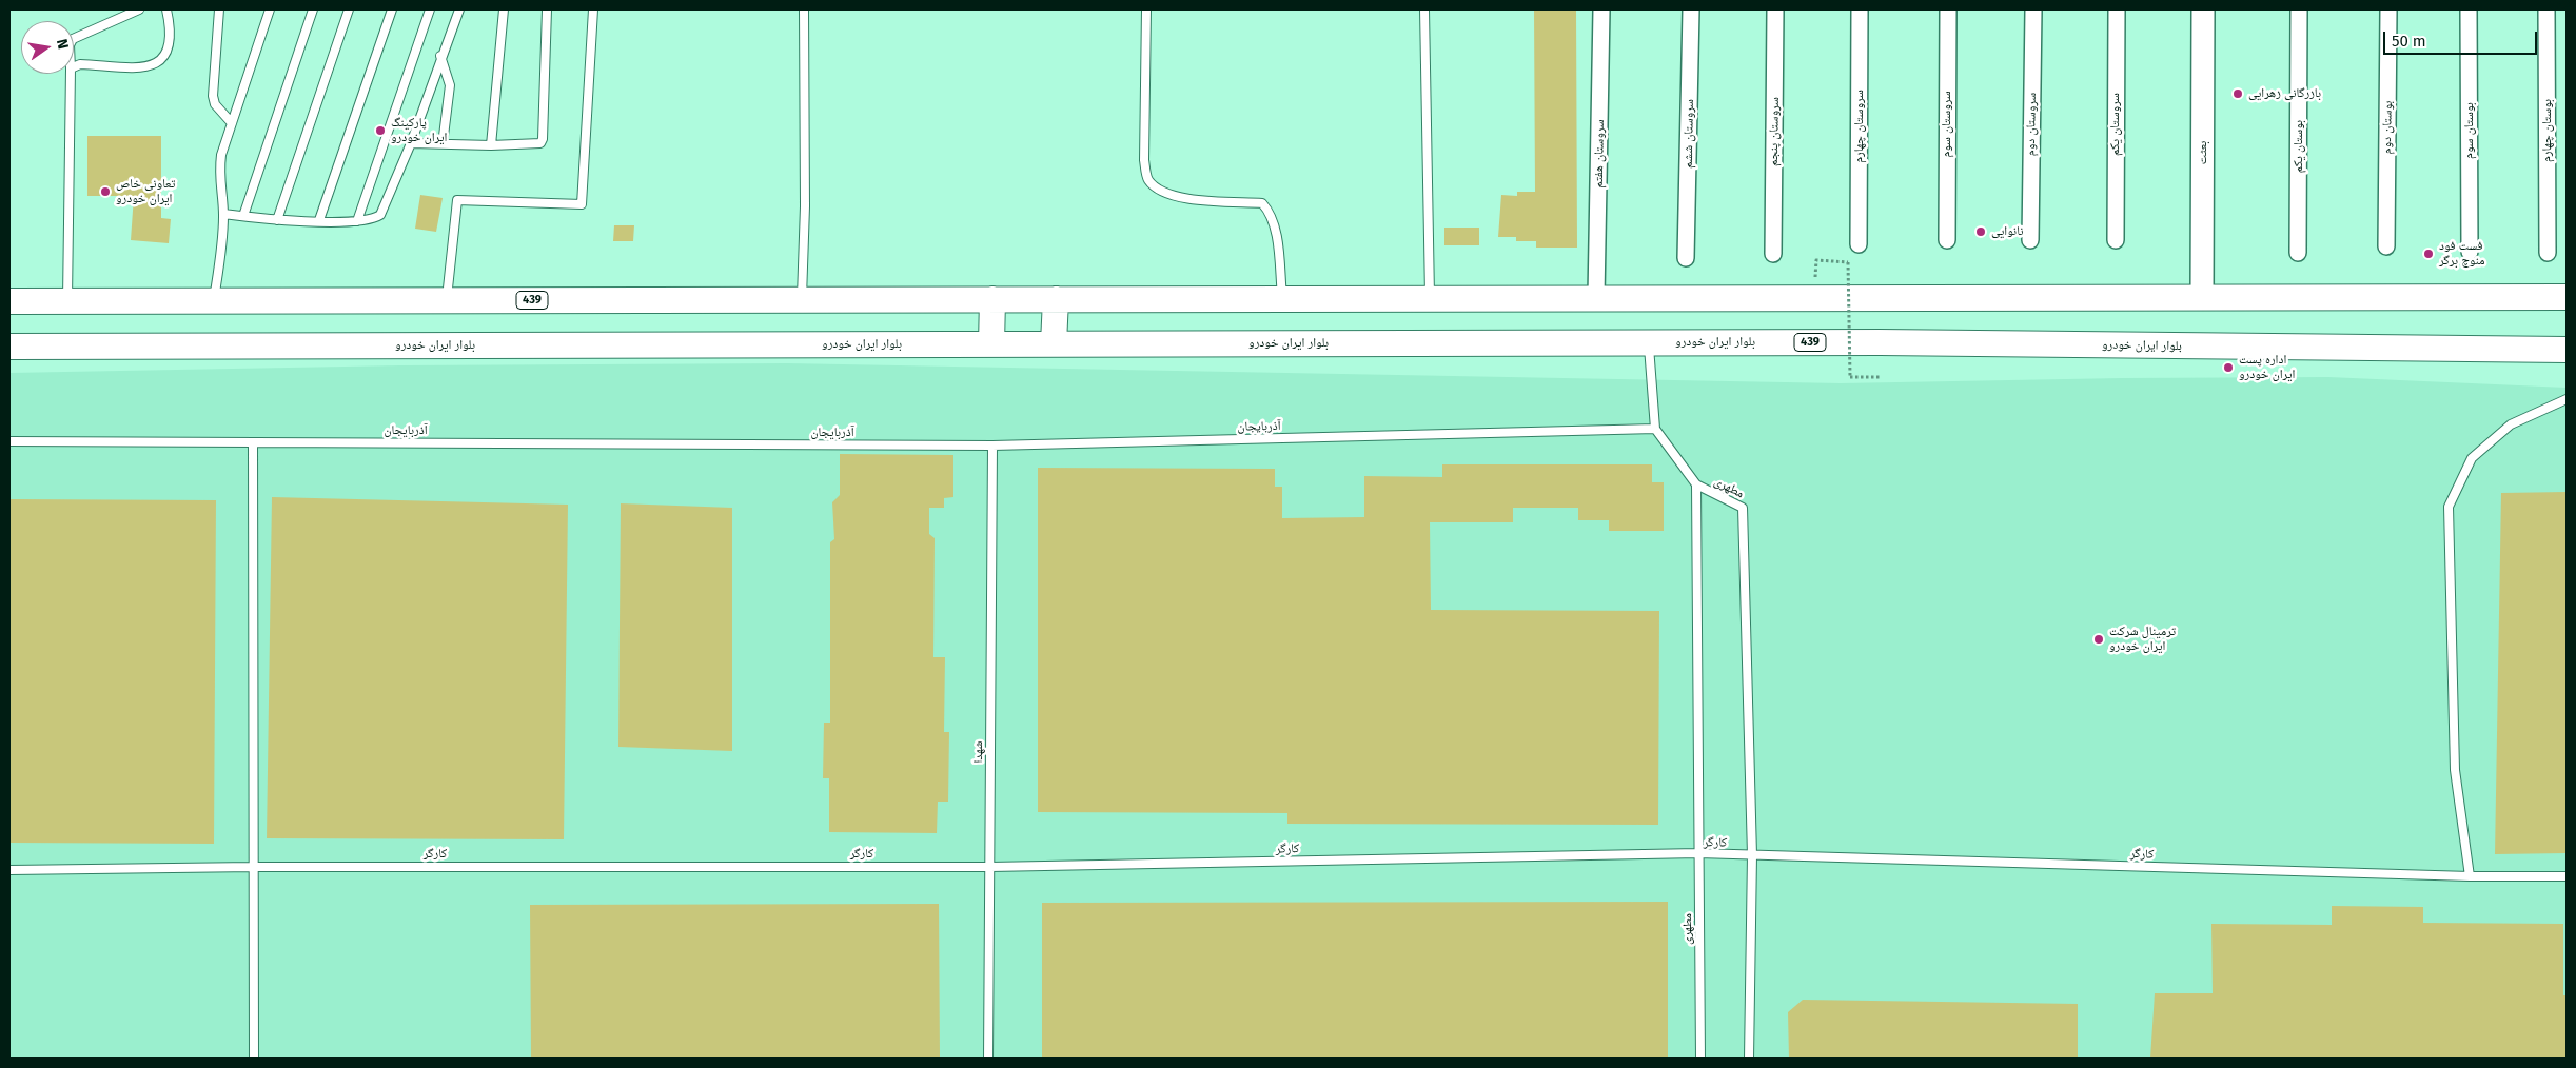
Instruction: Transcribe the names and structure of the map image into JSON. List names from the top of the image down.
{
  "streets": {
    "main road": ["439", "بلوار ایران خودرو"],
    "street": [
      "سروستان سوم",
      "سروستان دوم",
      "سروستان یکم",
      "سروستان چهارم",
      "بوستان دوم",
      "بوستان سوم",
      "بوستان چهارم",
      "سروستان پنجم",
      "سروستان ششم",
      "بوستان یکم",
      "بعثت",
      "سروستان هفتم"
    ],
    "lane": [
      "آذربایجان",
      "مطهری",
      "شهدا",
      "کارگر"
    ]
  },
  "crossings": [
    ["بعثت", "439"],
    ["سروستان هفتم", "439"],
    ["آذربایجان", "شهدا"],
    ["مطهری", "کارگر"],
    ["شهدا", "کارگر"]
  ],
  "places": [
    "بازرگانی زهرایی",
    "پارکینگ ایران خودرو",
    "تعاونی خاص ایران خودرو",
    "نانوایی",
    "فست فود منوچ برگر",
    "اداره پست ایران خودرو",
    "ترمینال شرکت ایران خودرو"
  ],
  "scale_bar": "50 m",
  "north": "right"
}
